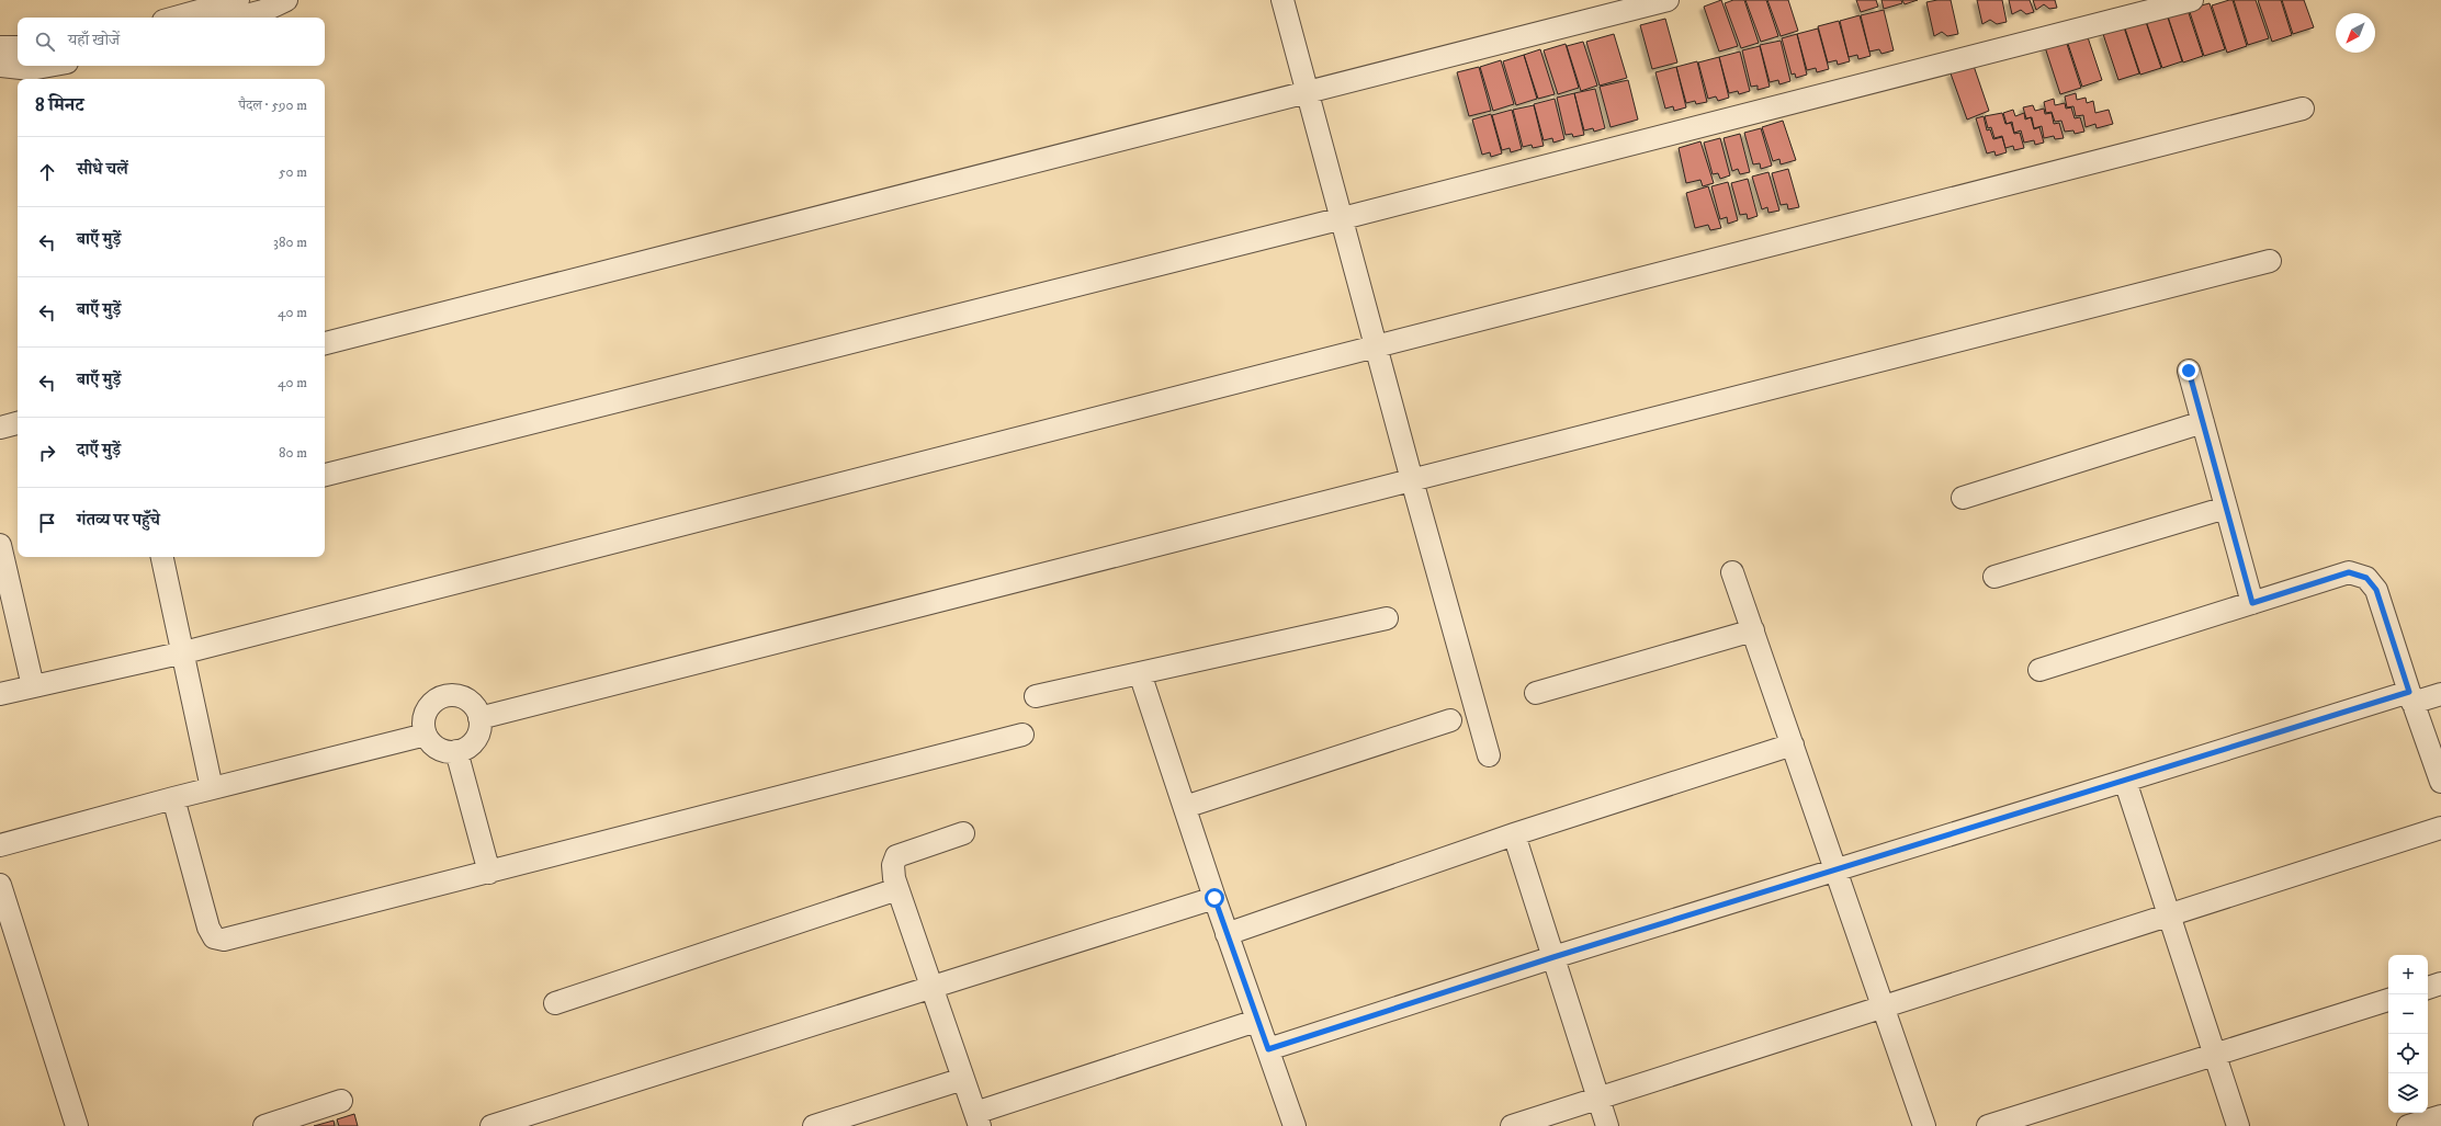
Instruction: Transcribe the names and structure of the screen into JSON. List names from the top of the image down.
{
  "north": "bottom left",
  "page": {
    "search": "यहाँ खोजें",
    "heading": ["8 मिनट", "पैदल · 590 m"],
    "list": [
      ["सीधे चलें", "50 m"],
      ["बाएँ मुड़ें", "380 m"],
      ["बाएँ मुड़ें", "40 m"],
      ["बाएँ मुड़ें", "40 m"],
      ["दाएँ मुड़ें", "80 m"],
      "गंतव्य पर पहुँचे"
    ],
    "map_buttons": ["+", "−"]
  }
}
